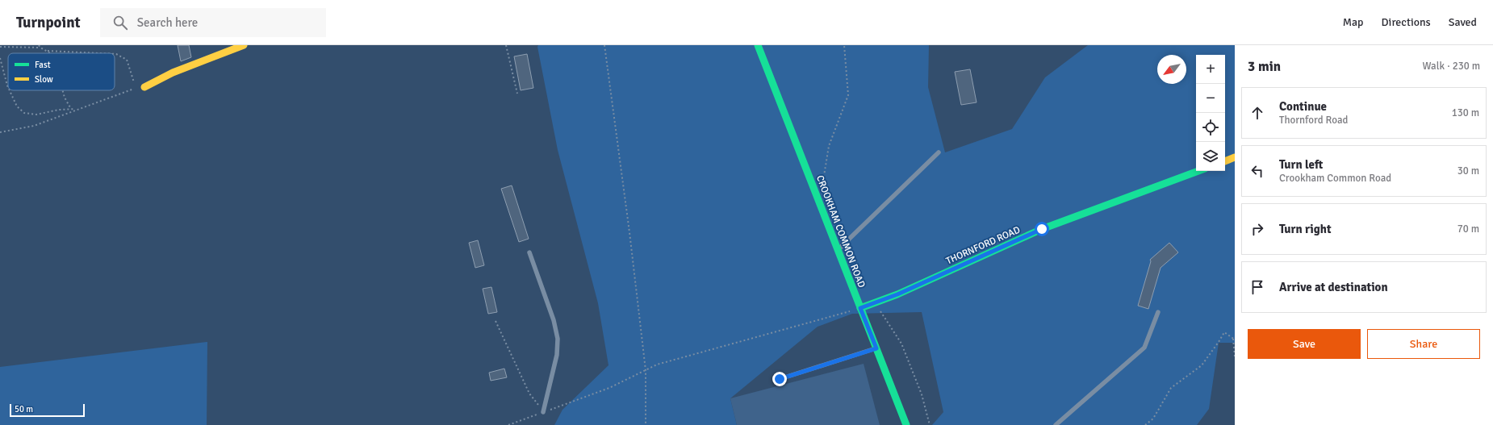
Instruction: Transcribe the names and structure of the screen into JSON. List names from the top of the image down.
{
  "streets": {
    "street": ["CROOKHAM COMMON ROAD", "THORNFORD ROAD"]
  },
  "crossings": [
    ["CROOKHAM COMMON ROAD", "THORNFORD ROAD"]
  ],
  "legend": ["Fast", "Slow"],
  "scale_bar": "50 m",
  "north": "bottom left",
  "page": {
    "header": "Turnpoint",
    "search": "Search here",
    "nav": ["Map", "Directions", "Saved"],
    "heading": ["3 min", "Walk · 230 m"],
    "map_buttons": ["+", "−"],
    "list": [
      ["Continue", "Thornford Road", "130 m"],
      ["Turn left", "Crookham Common Road", "30 m"],
      ["Turn right", "70 m"],
      "Arrive at destination"
    ],
    "buttons": ["Save", "Share"],
    "scale": "50 m"
  }
}
